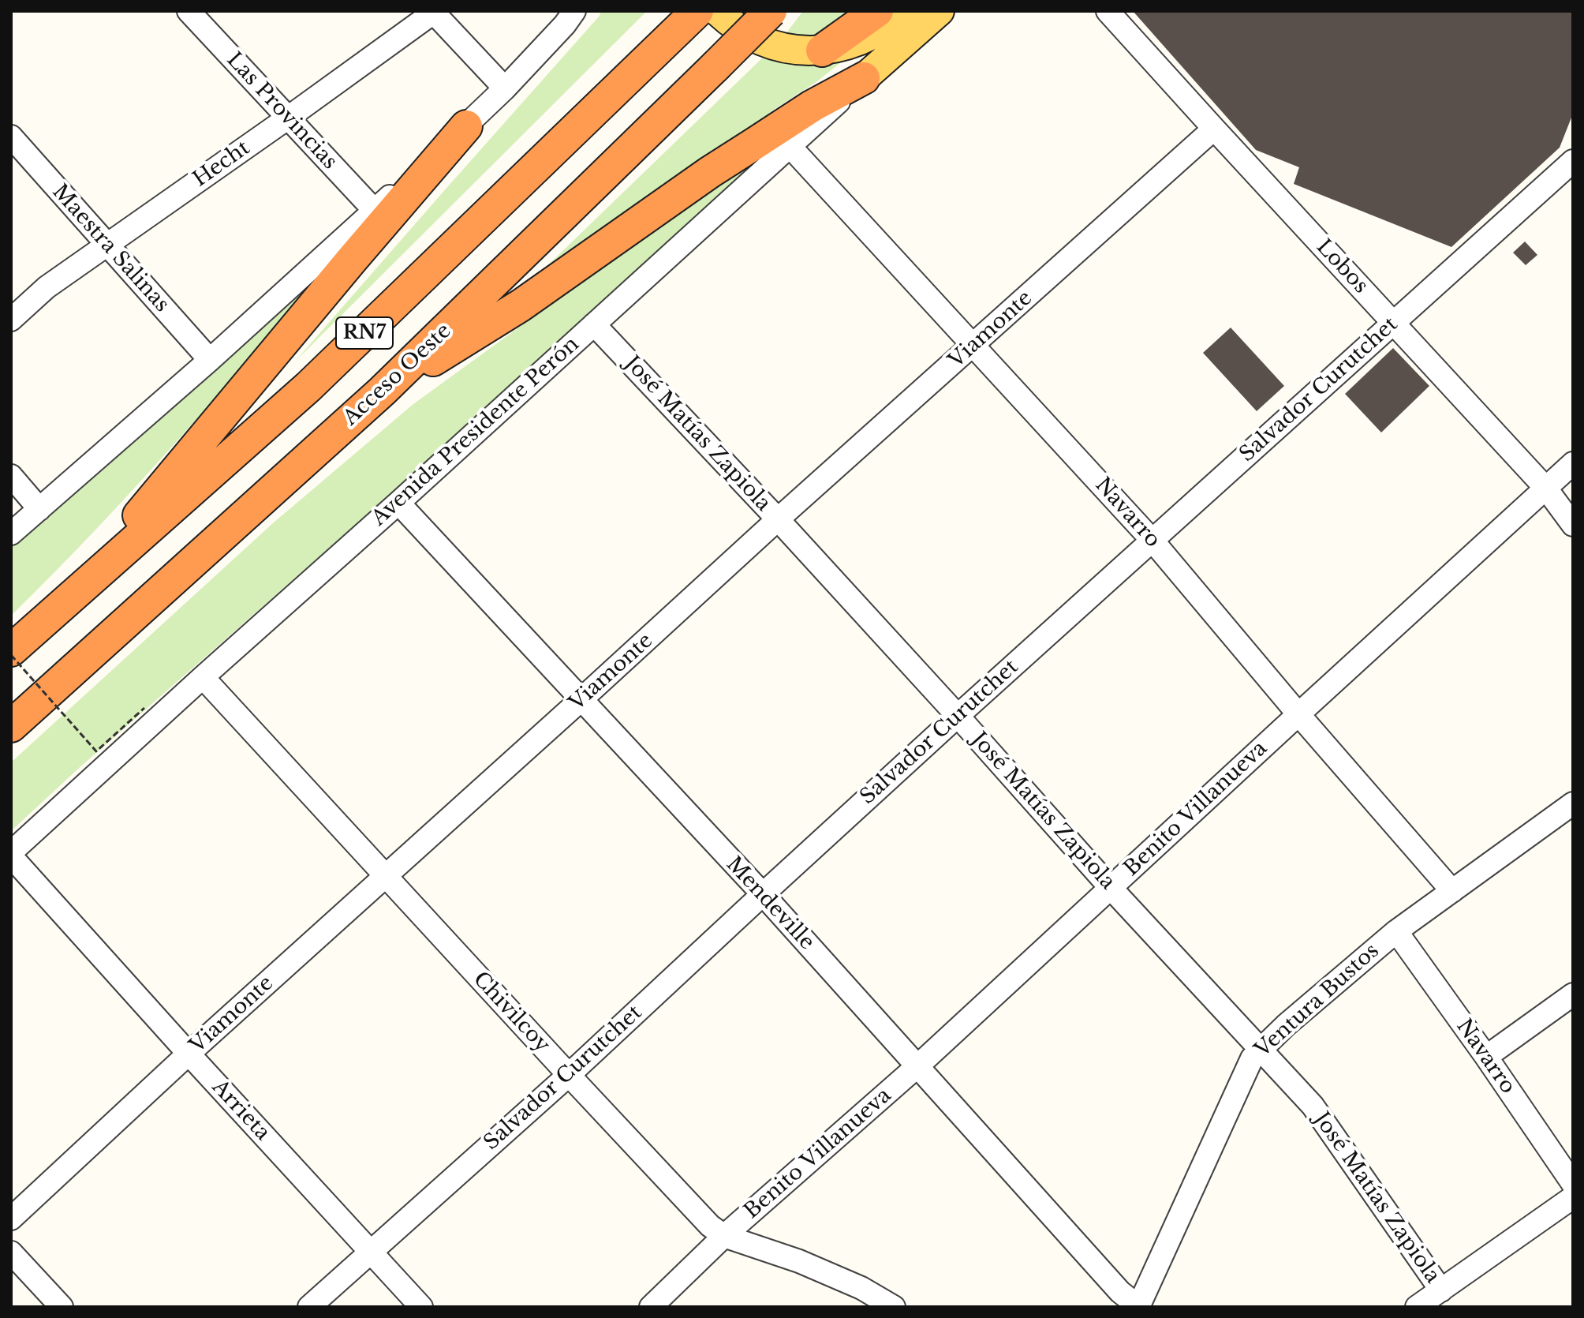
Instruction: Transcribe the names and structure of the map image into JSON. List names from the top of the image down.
{
  "streets": {
    "highway": ["RN7", "Acceso Oeste"],
    "main road": ["Avenida Presidente Perón"],
    "street": [
      "Las Provincias",
      "Hecht",
      "Maestra Salinas",
      "Lobos",
      "Viamonte",
      "Salvador Curutchet",
      "José Matías Zapiola",
      "Navarro",
      "Benito Villanueva",
      "Mendeville",
      "Ventura Bustos",
      "Chivilcoy",
      "Arrieta"
    ]
  },
  "crossings": [
    ["Las Provincias", "Hecht"],
    ["Hecht", "Maestra Salinas"],
    ["Lobos", "Viamonte"],
    ["Lobos", "Salvador Curutchet"],
    ["Lobos", "Benito Villanueva"],
    ["Viamonte", "José Matías Zapiola"],
    ["Viamonte", "Navarro"],
    ["Viamonte", "Mendeville"],
    ["Viamonte", "Chivilcoy"],
    ["Viamonte", "Arrieta"],
    ["Salvador Curutchet", "José Matías Zapiola"],
    ["Salvador Curutchet", "Navarro"],
    ["Salvador Curutchet", "Mendeville"],
    ["Salvador Curutchet", "Chivilcoy"],
    ["Salvador Curutchet", "Arrieta"],
    ["Avenida Presidente Perón", "José Matías Zapiola"],
    ["Avenida Presidente Perón", "Navarro"],
    ["Avenida Presidente Perón", "Mendeville"],
    ["Avenida Presidente Perón", "Chivilcoy"],
    ["Avenida Presidente Perón", "Arrieta"],
    ["José Matías Zapiola", "Benito Villanueva"],
    ["José Matías Zapiola", "Ventura Bustos"],
    ["Navarro", "Benito Villanueva"],
    ["Navarro", "Ventura Bustos"],
    ["Benito Villanueva", "Mendeville"],
    ["Benito Villanueva", "Chivilcoy"],
    ["Mendeville", "Ventura Bustos"]
  ]
}
